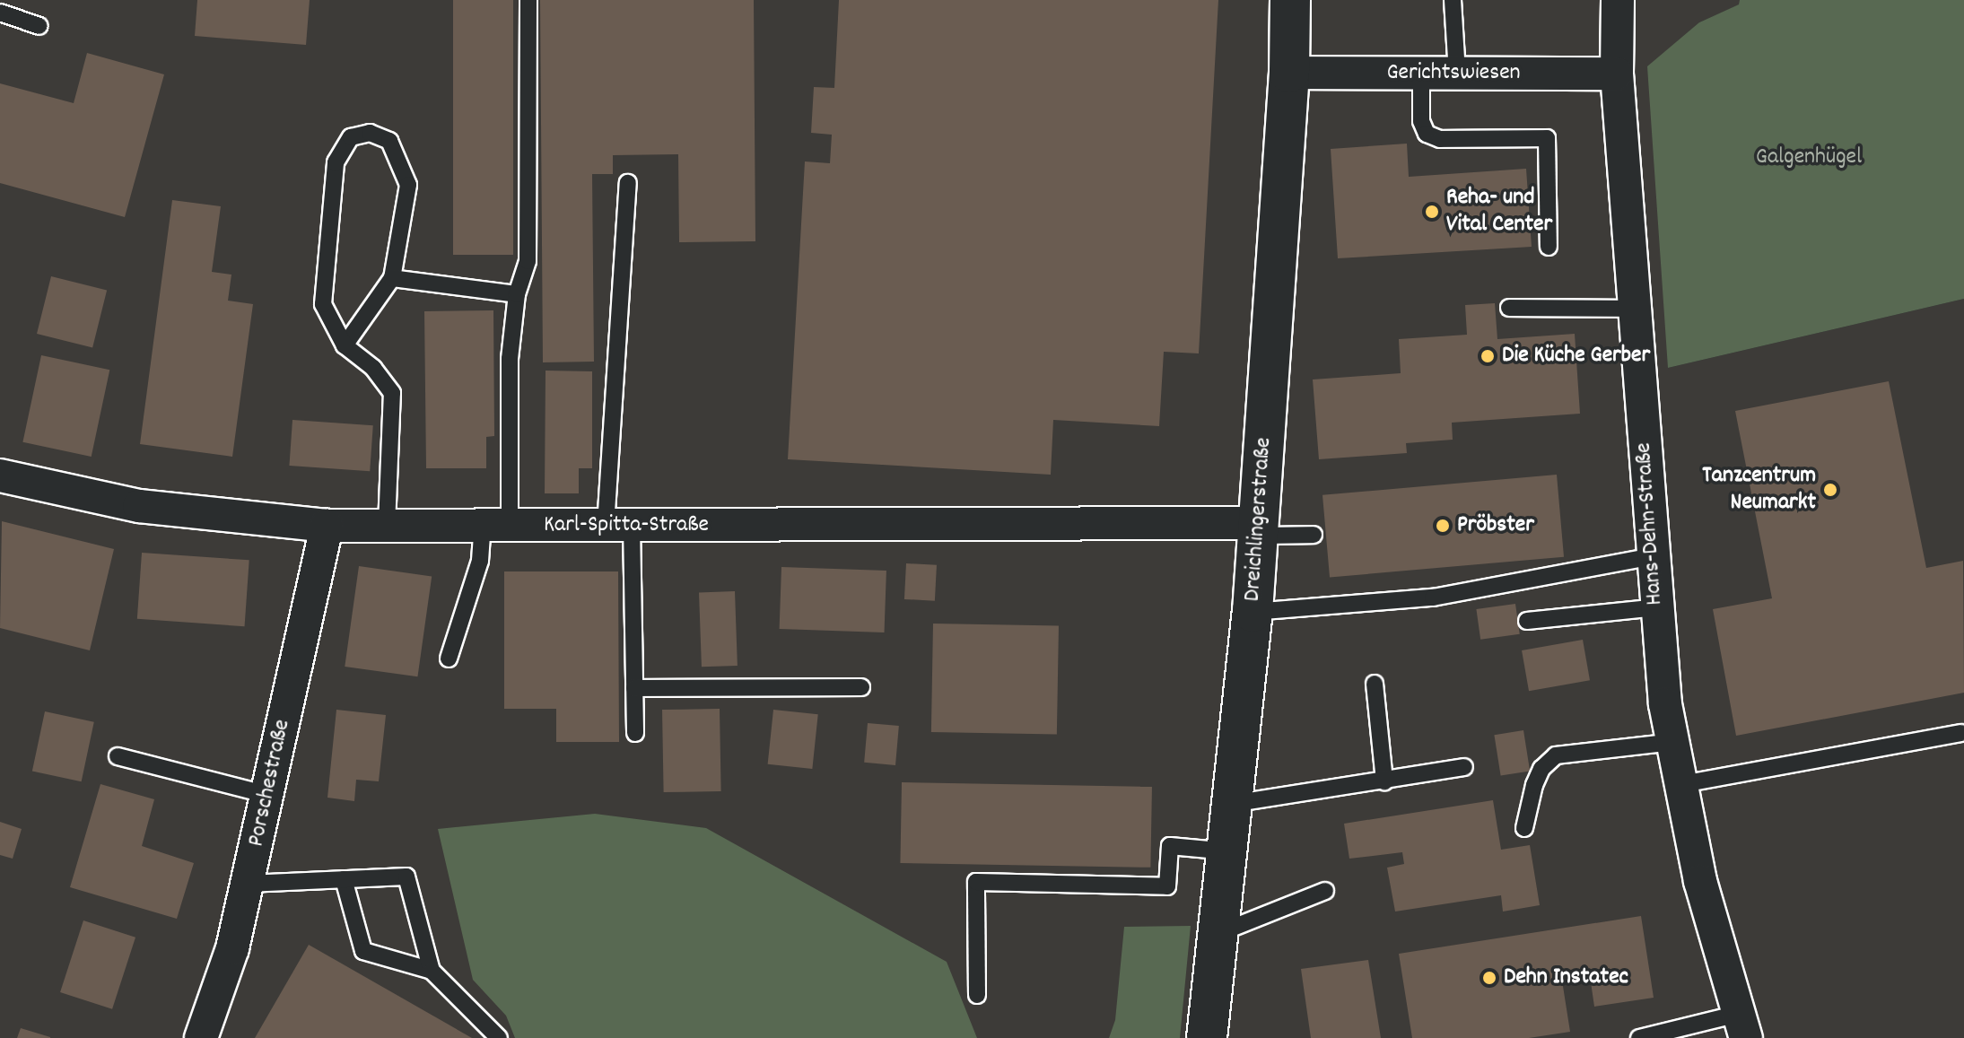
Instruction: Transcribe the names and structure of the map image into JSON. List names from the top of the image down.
{
  "streets": {
    "street": [
      "Gerichtswiesen",
      "Dreichlingerstraße",
      "Hans-Dehn-Straße",
      "Karl-Spitta-Straße",
      "Porschestraße"
    ]
  },
  "crossings": [
    ["Gerichtswiesen", "Dreichlingerstraße"],
    ["Gerichtswiesen", "Hans-Dehn-Straße"],
    ["Dreichlingerstraße", "Karl-Spitta-Straße"],
    ["Karl-Spitta-Straße", "Porschestraße"]
  ],
  "parks": ["Galgenhügel"],
  "places": [
    "Reha- und Vital Center",
    "Die Küche Gerber",
    "Tanzcentrum Neumarkt",
    "Pröbster",
    "Dehn Instatec"
  ]
}
